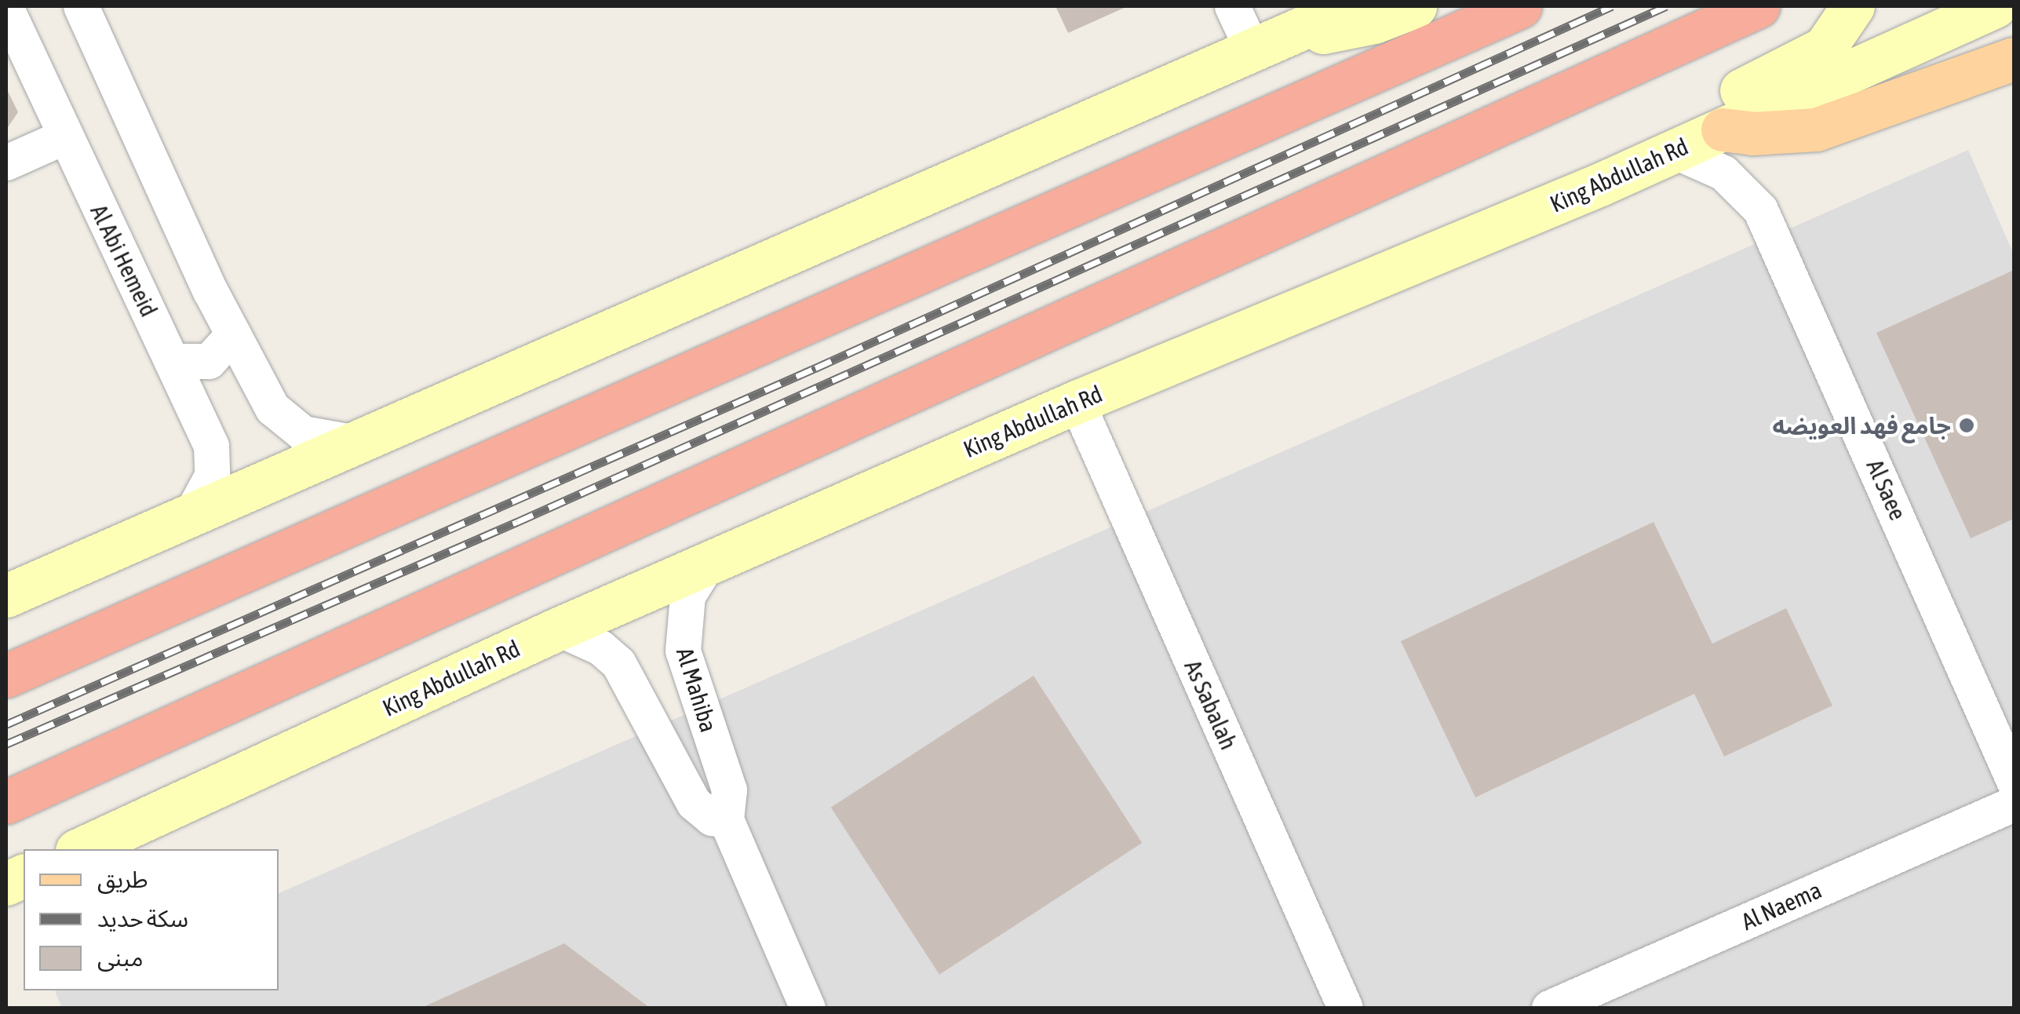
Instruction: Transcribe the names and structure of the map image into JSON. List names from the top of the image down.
{
  "streets": {
    "main road": ["King Abdullah Rd"],
    "street": [
      "Al Abi Hemeid",
      "Al Saee",
      "Al Mahiba",
      "As Sabalah",
      "Al Naema"
    ]
  },
  "crossings": [
    ["King Abdullah Rd", "Al Saee"],
    ["King Abdullah Rd", "Al Mahiba"],
    ["King Abdullah Rd", "As Sabalah"]
  ],
  "places": ["جامع فهد العويضه"],
  "legend": ["طريق", "سكة حديد", "مبنى"]
}
